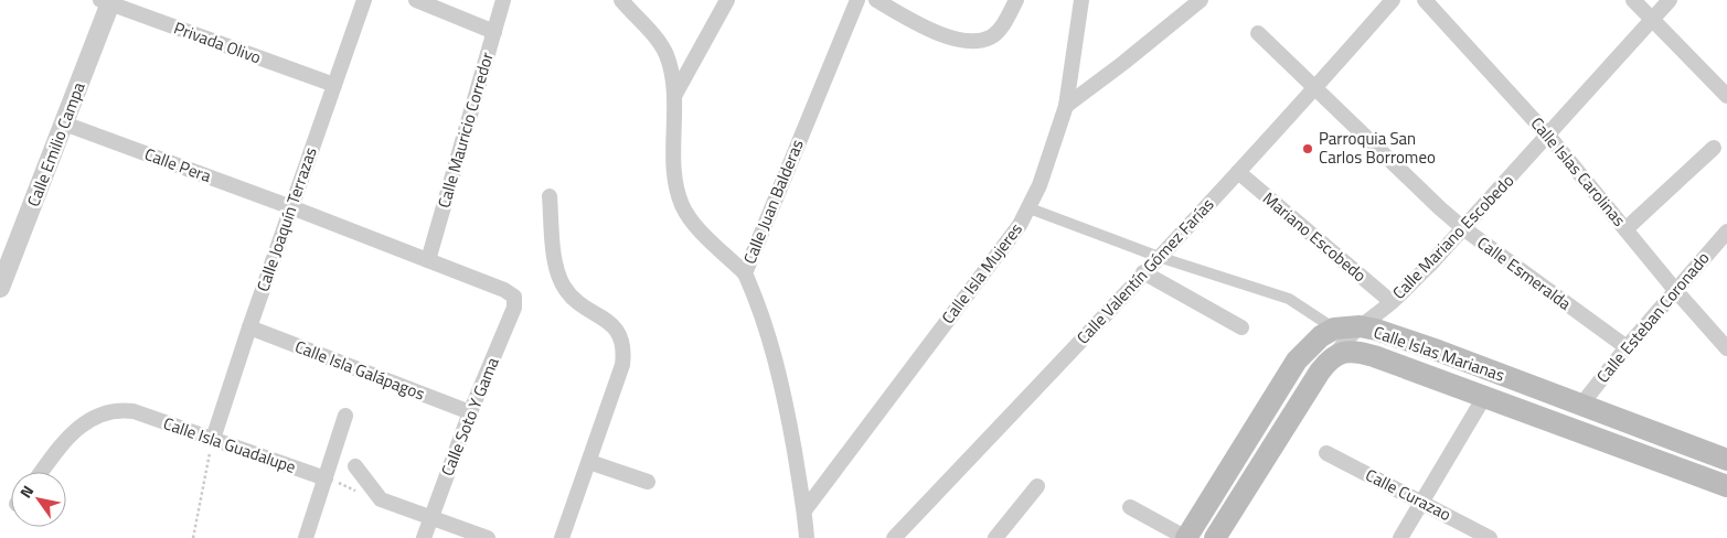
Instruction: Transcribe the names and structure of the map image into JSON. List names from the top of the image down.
{
  "streets": {
    "main road": ["Calle Mariano Escobedo", "Calle Islas Marianas"],
    "street": [
      "Privada Olivo",
      "Calle Mauricio Corredor",
      "Calle Emilio Campa",
      "Calle Pera",
      "Calle Islas Carolinas",
      "Calle Juan Balderas",
      "Calle Joaquín Terrazas",
      "Mariano Escobedo",
      "Calle Valentín Gómez Farías",
      "Calle Isla Mujeres",
      "Calle Esmeralda",
      "Calle Esteban Coronado",
      "Calle Isla Galápagos",
      "Calle Soto Y Gama",
      "Calle Isla Guadalupe",
      "Calle Curazao"
    ]
  },
  "crossings": [
    ["Privada Olivo", "Calle Emilio Campa"],
    ["Privada Olivo", "Calle Joaquín Terrazas"],
    ["Calle Mauricio Corredor", "Calle Pera"],
    ["Calle Emilio Campa", "Calle Pera"],
    ["Calle Pera", "Calle Joaquín Terrazas"],
    ["Calle Pera", "Calle Soto Y Gama"],
    ["Calle Islas Carolinas", "Calle Mariano Escobedo"],
    ["Calle Islas Carolinas", "Calle Esteban Coronado"],
    ["Calle Juan Balderas", "Calle Isla Mujeres"],
    ["Calle Joaquín Terrazas", "Calle Isla Galápagos"],
    ["Calle Joaquín Terrazas", "Calle Isla Guadalupe"],
    ["Mariano Escobedo", "Calle Mariano Escobedo"],
    ["Mariano Escobedo", "Calle Valentín Gómez Farías"],
    ["Calle Mariano Escobedo", "Calle Esmeralda"],
    ["Calle Mariano Escobedo", "Calle Islas Marianas"],
    ["Calle Valentín Gómez Farías", "Calle Esmeralda"],
    ["Calle Esmeralda", "Calle Esteban Coronado"],
    ["Calle Esteban Coronado", "Calle Islas Marianas"],
    ["Calle Isla Galápagos", "Calle Soto Y Gama"]
  ],
  "places": ["Parroquia San Carlos Borromeo"],
  "north": "top left"
}
